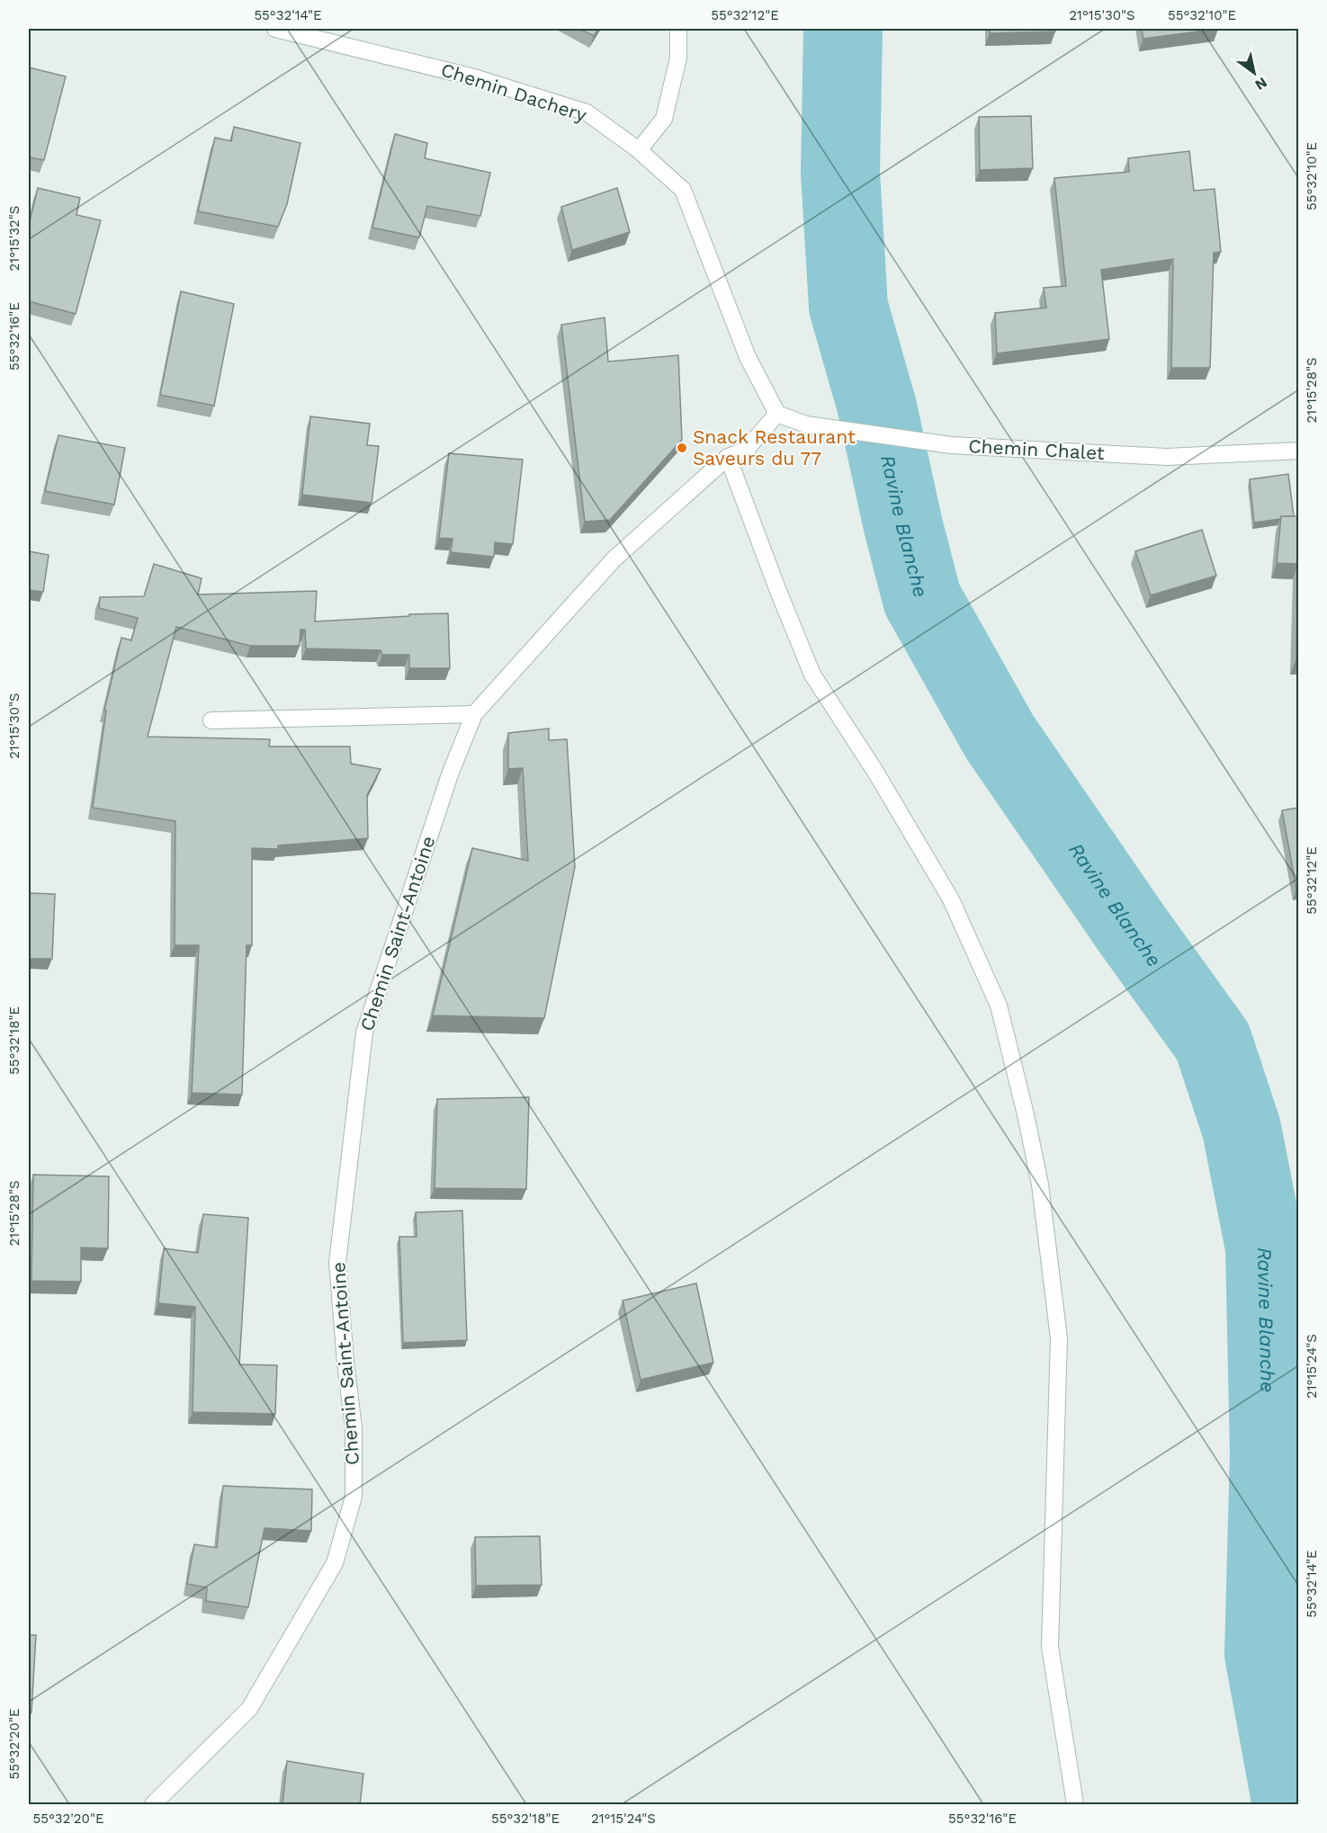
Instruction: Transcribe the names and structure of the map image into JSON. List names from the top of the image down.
{
  "streets": {
    "street": ["Chemin Dachery", "Chemin Chalet", "Chemin Saint-Antoine"]
  },
  "crossings": [
    ["Chemin Dachery", "Chemin Chalet"],
    ["Chemin Dachery", "Chemin Saint-Antoine"],
    ["Chemin Chalet", "Chemin Saint-Antoine"]
  ],
  "water": ["Ravine Blanche"],
  "places": ["Snack Restaurant Saveurs du 77"],
  "north": "bottom right",
  "coordinates": [
    "55°32'14\"E",
    "55°32'12\"E",
    "21°15'30\"S",
    "55°32'10\"E",
    "21°15'32\"S",
    "55°32'16\"E",
    "21°15'28\"S",
    "55°32'18\"E",
    "21°15'24\"S",
    "55°32'20\"E"
  ]
}
